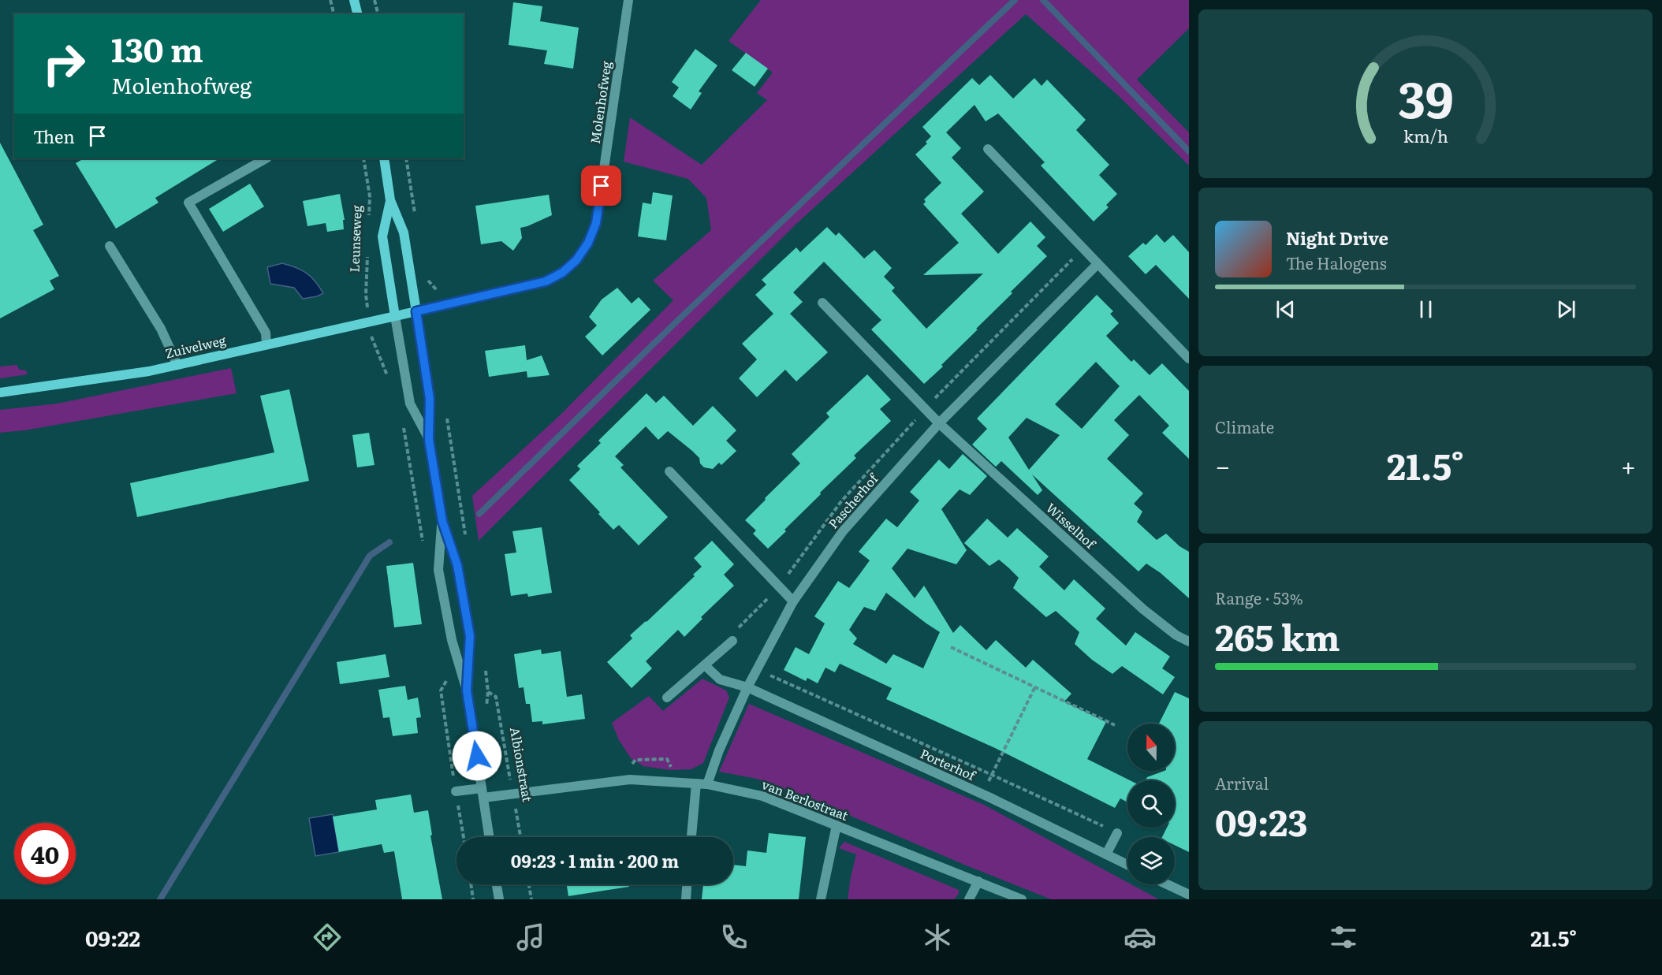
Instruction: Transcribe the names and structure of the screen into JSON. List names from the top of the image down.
{
  "streets": {
    "main road": ["Leunseweg", "Zuivelweg"],
    "street": [
      "Molenhofweg",
      "Pascherhof",
      "Wisselhof",
      "Porterhof",
      "van Berlostraat"
    ],
    "path": ["Albionstraat"]
  },
  "crossings": [
    ["Molenhofweg", "Leunseweg"],
    ["Molenhofweg", "Zuivelweg"],
    ["Leunseweg", "Zuivelweg"],
    ["Pascherhof", "Wisselhof"],
    ["Pascherhof", "Porterhof"],
    ["Pascherhof", "van Berlostraat"],
    ["Albionstraat", "van Berlostraat"]
  ],
  "north": "top",
  "page": {
    "turn": ["130 m", "Molenhofweg"],
    "then": "Then",
    "song": ["Night Drive", "The Halogens"],
    "tile": [
      "Climate",
      ["Range · 53%", "265 km"],
      ["Arrival", "09:23"]
    ],
    "heat": ["−", "21.5°", "+"],
    "limit": "40",
    "trip": "09:23 · 1 min · 200 m",
    "tabs": ["09:22", "21.5°"],
    "gauge": ["39", "km/h"]
  }
}
